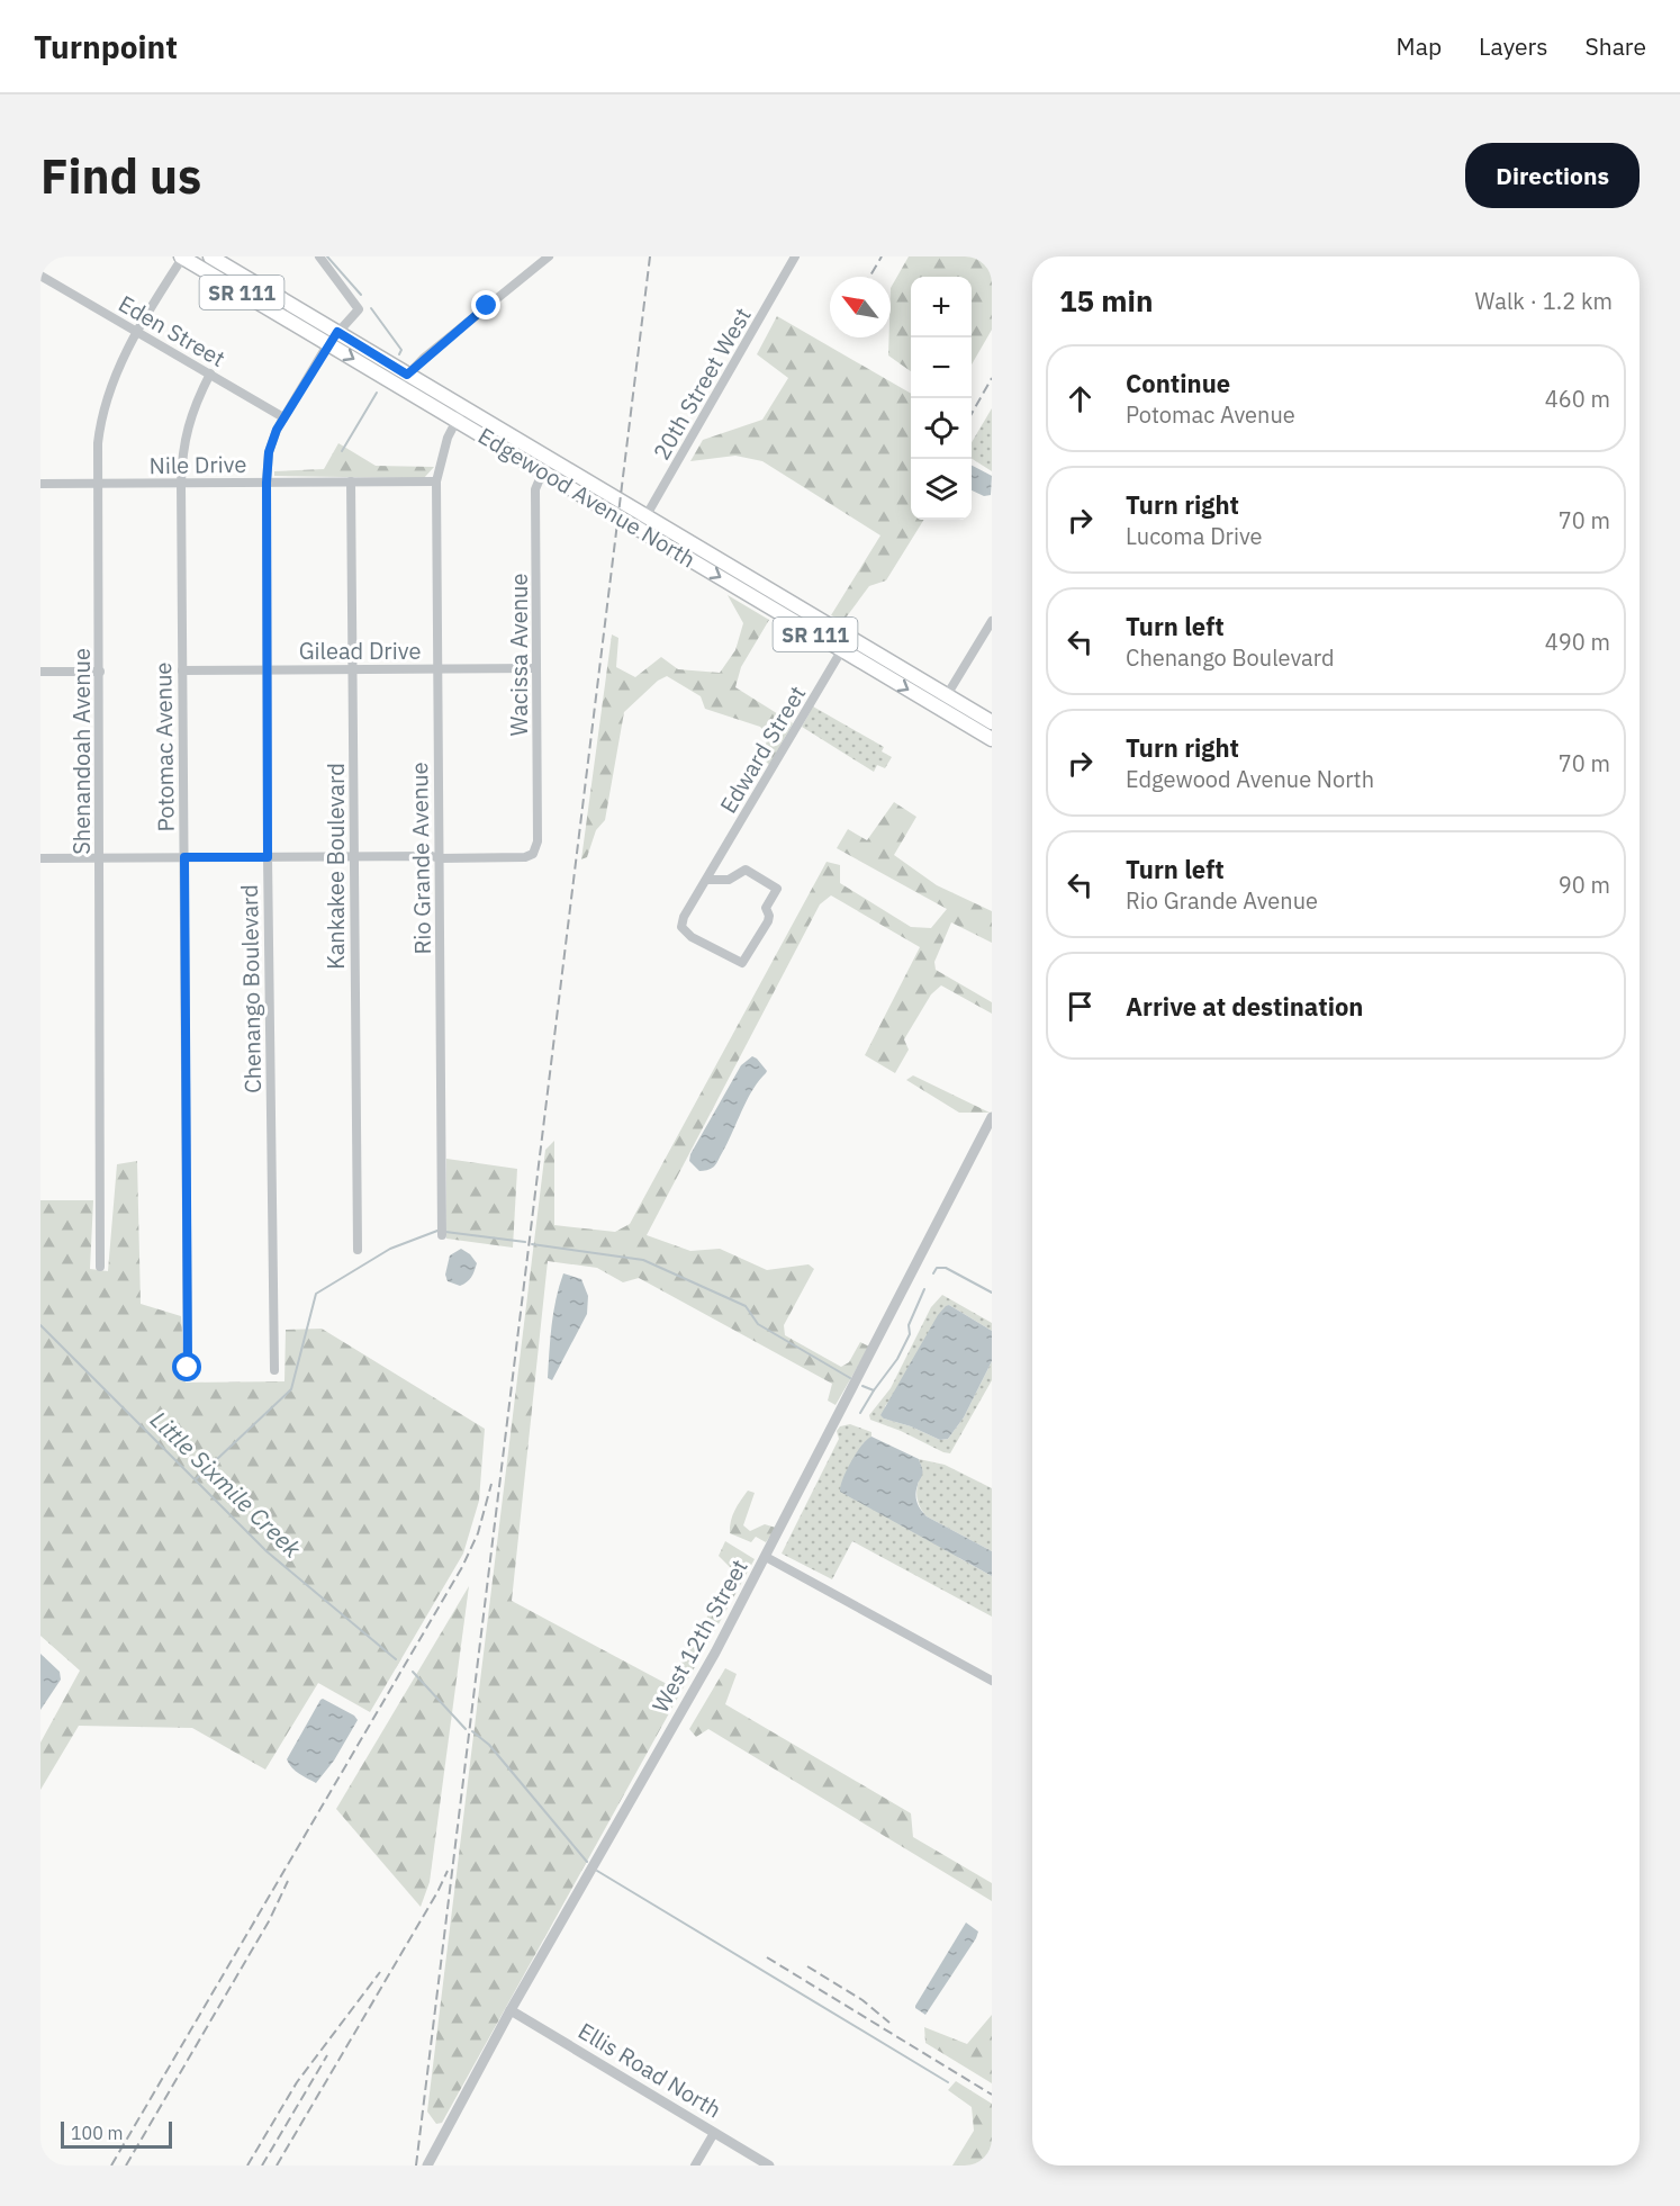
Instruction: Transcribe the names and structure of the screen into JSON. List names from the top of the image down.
{
  "streets": {
    "main road": ["SR 111", "Edgewood Avenue North"],
    "street": [
      "Eden Street",
      "20th Street West",
      "Nile Drive",
      "Gilead Drive",
      "Wacissa Avenue",
      "Potomac Avenue",
      "Edward Street",
      "Shenandoah Avenue",
      "Rio Grande Avenue",
      "Kankakee Boulevard",
      "Chenango Boulevard",
      "West 12th Street",
      "Ellis Road North"
    ]
  },
  "crossings": [
    ["Eden Street", "Potomac Avenue"],
    ["Eden Street", "Shenandoah Avenue"],
    ["Eden Street", "Chenango Boulevard"],
    ["20th Street West", "Edgewood Avenue North"],
    ["Nile Drive", "Potomac Avenue"],
    ["Nile Drive", "Shenandoah Avenue"],
    ["Nile Drive", "Rio Grande Avenue"],
    ["Nile Drive", "Kankakee Boulevard"],
    ["Nile Drive", "Chenango Boulevard"],
    ["Edgewood Avenue North", "Wacissa Avenue"],
    ["Edgewood Avenue North", "Edward Street"],
    ["Edgewood Avenue North", "Shenandoah Avenue"],
    ["Edgewood Avenue North", "Rio Grande Avenue"],
    ["Edgewood Avenue North", "Chenango Boulevard"],
    ["Gilead Drive", "Wacissa Avenue"],
    ["Gilead Drive", "Potomac Avenue"],
    ["Gilead Drive", "Rio Grande Avenue"],
    ["Gilead Drive", "Kankakee Boulevard"],
    ["Gilead Drive", "Chenango Boulevard"],
    ["Wacissa Avenue", "Rio Grande Avenue"],
    ["West 12th Street", "Ellis Road North"]
  ],
  "water": ["Little Sixmile Creek"],
  "scale_bar": "100 m",
  "north": "top left",
  "page": {
    "header": "Turnpoint",
    "nav": ["Map", "Layers", "Share"],
    "buttons": "Directions",
    "title": "Find us",
    "heading": ["15 min", "Walk · 1.2 km"],
    "map_buttons": ["+", "−"],
    "list": [
      ["Continue", "Potomac Avenue", "460 m"],
      ["Turn right", "Lucoma Drive", "70 m"],
      ["Turn left", "Chenango Boulevard", "490 m"],
      ["Turn right", "Edgewood Avenue North", "70 m"],
      ["Turn left", "Rio Grande Avenue", "90 m"],
      "Arrive at destination"
    ],
    "scale": "100 m"
  }
}
